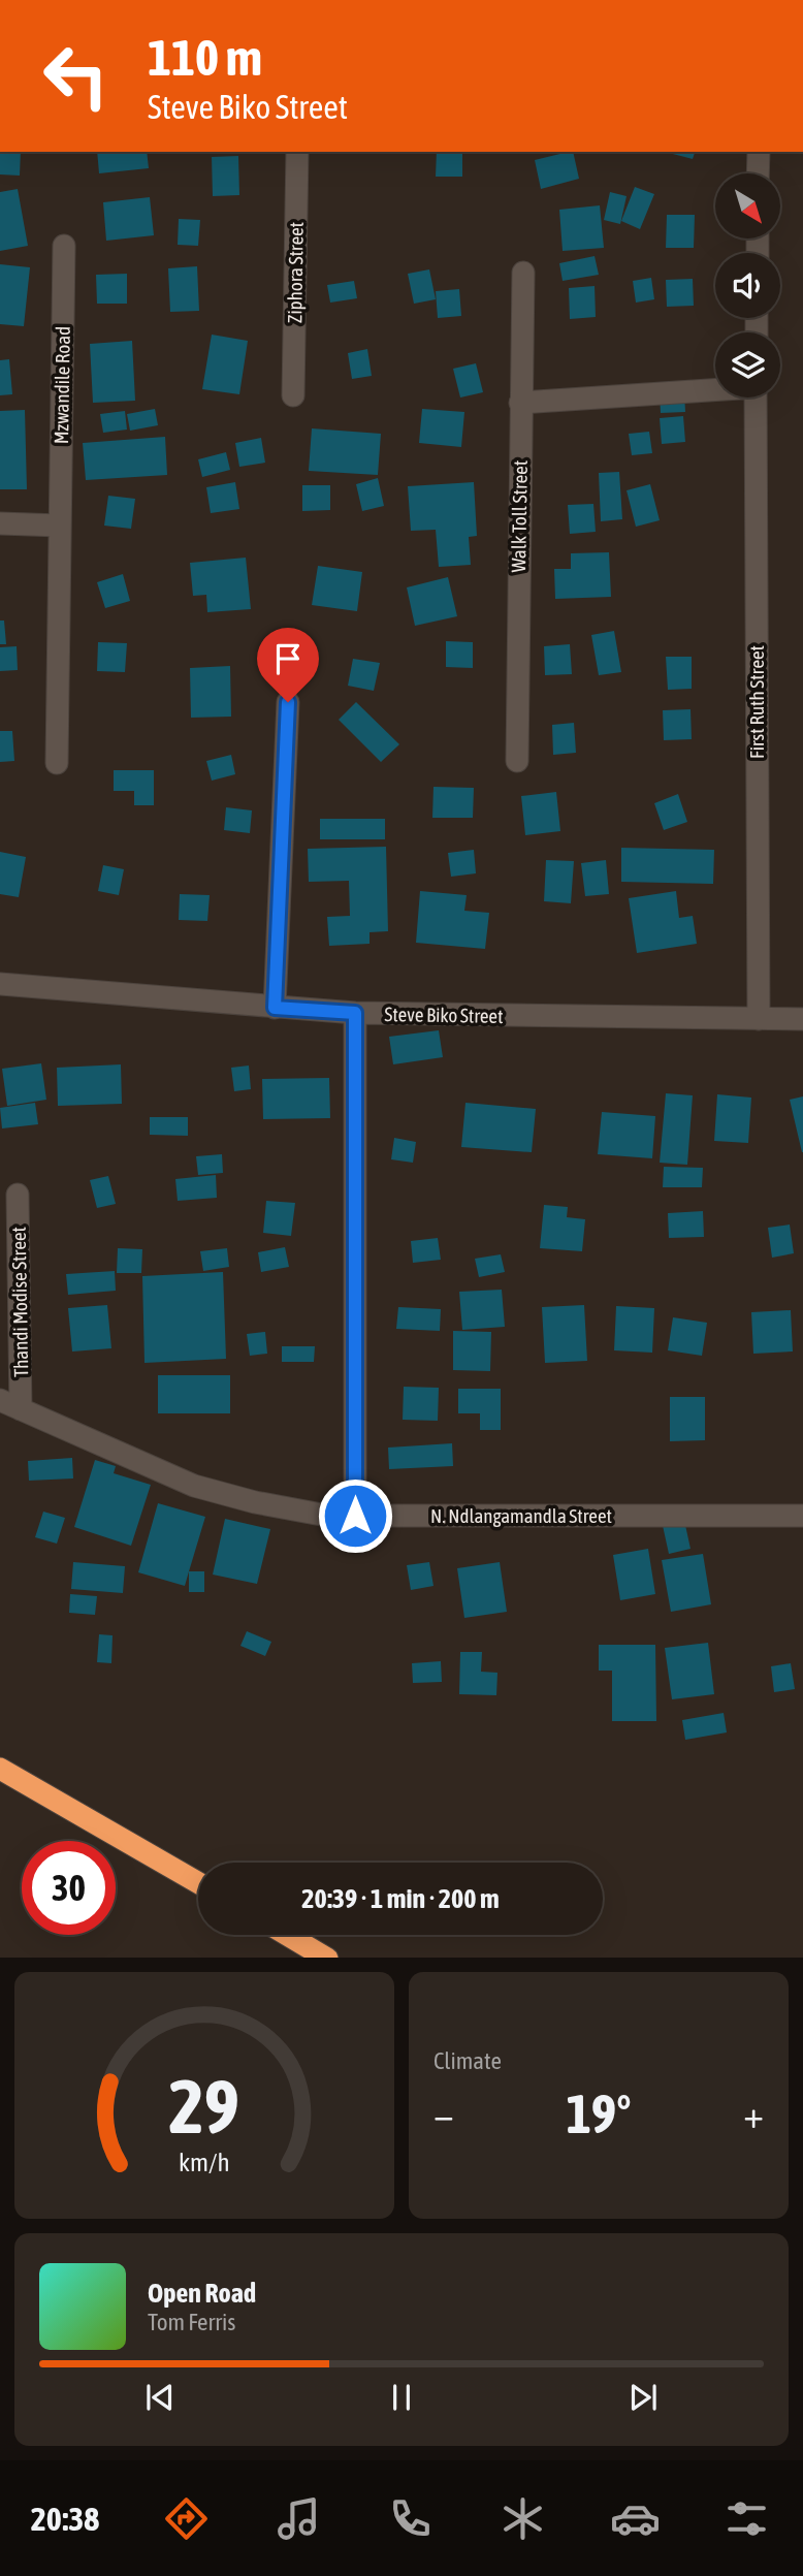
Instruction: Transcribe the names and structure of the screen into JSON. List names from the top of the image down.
{
  "streets": {
    "street": [
      "Ziphora Street",
      "Mzwandile Road",
      "Walk Toll Street",
      "First Ruth Street",
      "Steve Biko Street",
      "Thandi Modise Street",
      "N. Ndlangamandla Street"
    ]
  },
  "crossings": [
    ["First Ruth Street", "Steve Biko Street"],
    ["Thandi Modise Street", "N. Ndlangamandla Street"]
  ],
  "north": "bottom right",
  "page": {
    "turn": ["110 m", "Steve Biko Street"],
    "limit": "30",
    "trip": "20:39 · 1 min · 200 m",
    "tile": "Climate",
    "heat": ["−", "19°", "+"],
    "song": ["Open Road", "Tom Ferris"],
    "tabs": "20:38",
    "gauge": ["29", "km/h"]
  }
}
